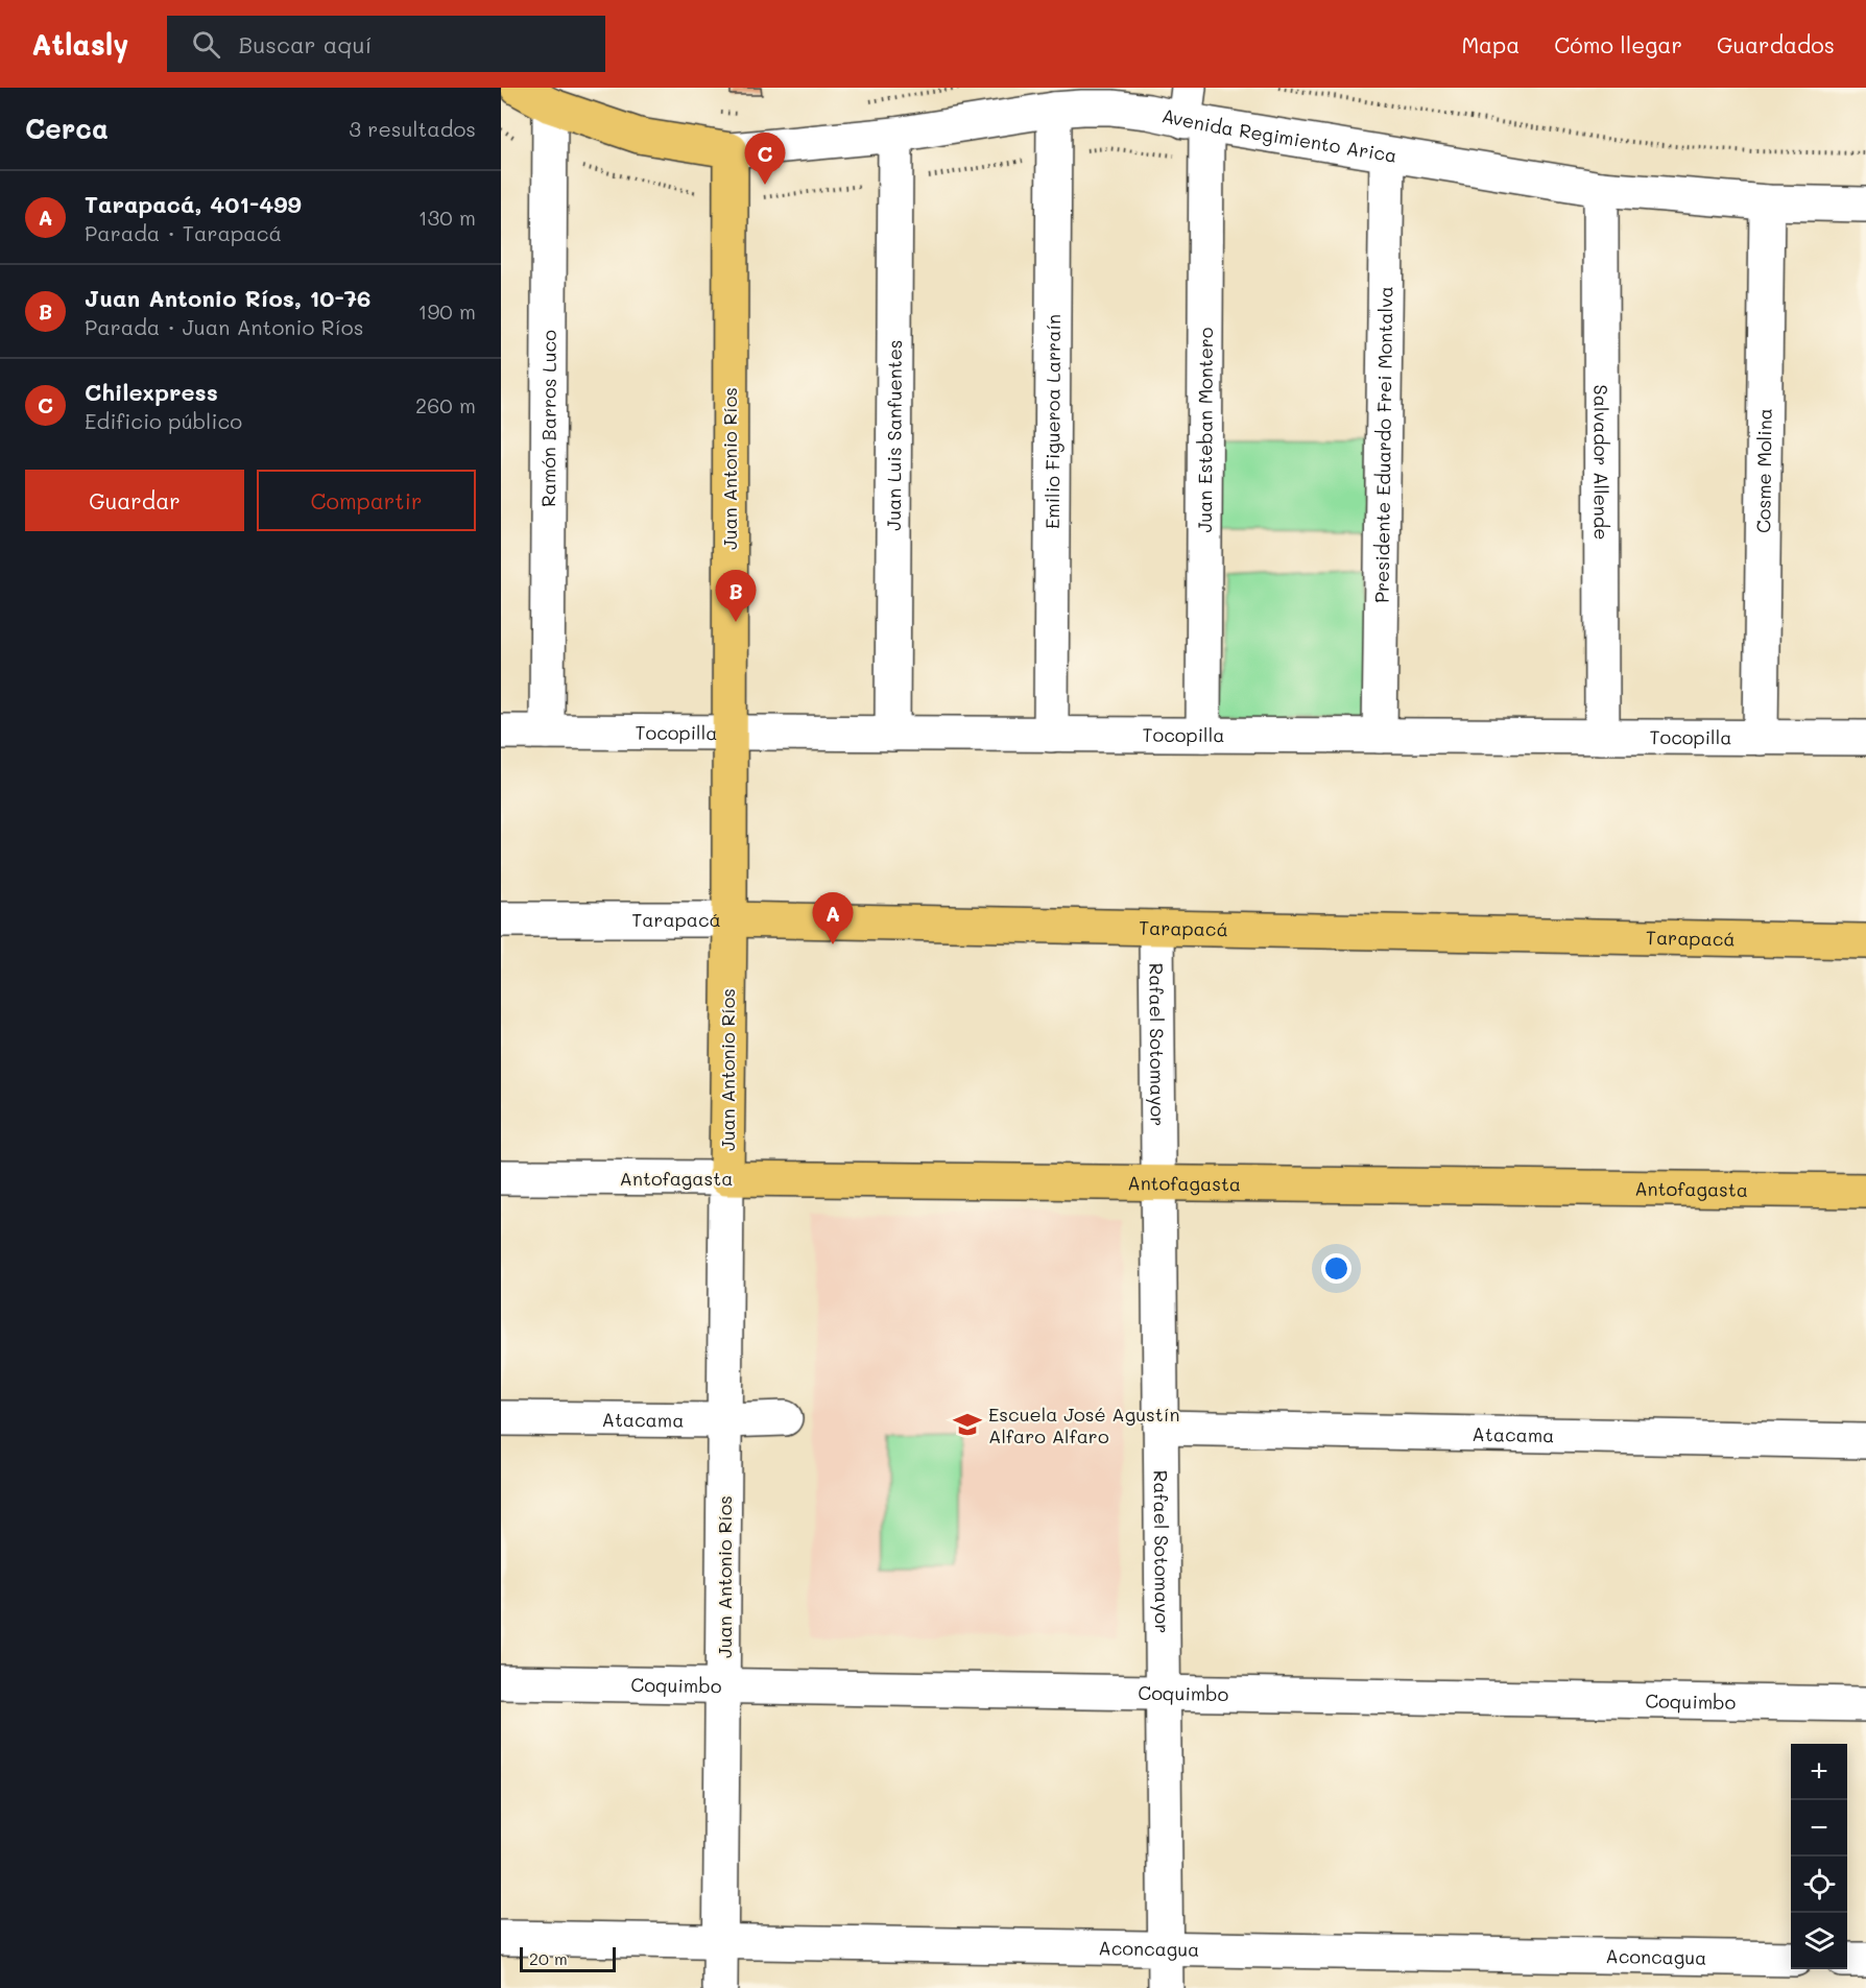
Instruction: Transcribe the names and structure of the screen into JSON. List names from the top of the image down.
{
  "streets": {
    "main road": [
      "Avenida Regimiento Arica",
      "Juan Antonio Ríos",
      "Tarapacá",
      "Antofagasta"
    ],
    "street": [
      "Ramón Barros Luco",
      "Emilio Figueroa Larraín",
      "Juan Esteban Montero",
      "Juan Luis Sanfuentes",
      "Presidente Eduardo Frei Montalva",
      "Salvador Allende",
      "Cosme Molina",
      "Tocopilla",
      "Rafael Sotomayor",
      "Atacama",
      "Coquimbo",
      "Aconcagua"
    ]
  },
  "crossings": [
    ["Avenida Regimiento Arica", "Ramón Barros Luco"],
    ["Avenida Regimiento Arica", "Emilio Figueroa Larraín"],
    ["Avenida Regimiento Arica", "Juan Esteban Montero"],
    ["Avenida Regimiento Arica", "Juan Luis Sanfuentes"],
    ["Avenida Regimiento Arica", "Presidente Eduardo Frei Montalva"],
    ["Avenida Regimiento Arica", "Salvador Allende"],
    ["Avenida Regimiento Arica", "Juan Antonio Ríos"],
    ["Avenida Regimiento Arica", "Cosme Molina"],
    ["Ramón Barros Luco", "Tocopilla"],
    ["Emilio Figueroa Larraín", "Tocopilla"],
    ["Juan Esteban Montero", "Tocopilla"],
    ["Juan Luis Sanfuentes", "Tocopilla"],
    ["Presidente Eduardo Frei Montalva", "Tocopilla"],
    ["Salvador Allende", "Tocopilla"],
    ["Juan Antonio Ríos", "Tocopilla"],
    ["Juan Antonio Ríos", "Tarapacá"],
    ["Juan Antonio Ríos", "Antofagasta"],
    ["Juan Antonio Ríos", "Atacama"],
    ["Juan Antonio Ríos", "Coquimbo"],
    ["Juan Antonio Ríos", "Aconcagua"],
    ["Cosme Molina", "Tocopilla"],
    ["Tarapacá", "Rafael Sotomayor"],
    ["Rafael Sotomayor", "Antofagasta"],
    ["Rafael Sotomayor", "Atacama"],
    ["Rafael Sotomayor", "Coquimbo"],
    ["Rafael Sotomayor", "Aconcagua"]
  ],
  "places": {
    "school or university": ["Escuela José Agustín Alfaro Alfaro"]
  },
  "scale_bar": "20 m",
  "page": {
    "header": "Atlasly",
    "search": "Buscar aquí",
    "nav": ["Mapa", "Cómo llegar", "Guardados"],
    "heading": ["Cerca", "3 resultados"],
    "pins": ["C", "B", "A"],
    "list": [
      {
        "mark": "A",
        "name": "Tarapacá, 401-499",
        "note": "Parada · Tarapacá",
        "value": "130 m"
      },
      {
        "mark": "B",
        "name": "Juan Antonio Ríos, 10-76",
        "note": "Parada · Juan Antonio Ríos",
        "value": "190 m"
      },
      {
        "mark": "C",
        "name": "Chilexpress",
        "note": "Edificio público",
        "value": "260 m"
      }
    ],
    "buttons": ["Guardar", "Compartir"],
    "map_buttons": ["+", "−"],
    "scale": "20 m"
  }
}
